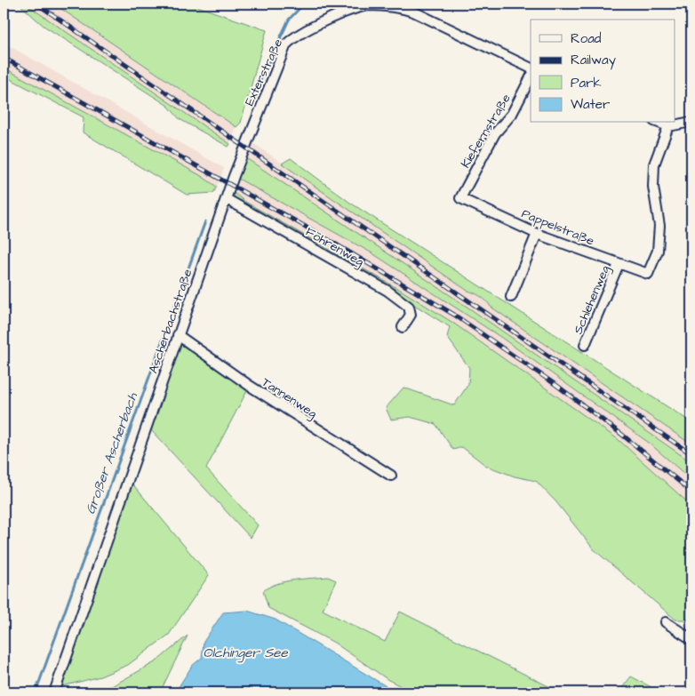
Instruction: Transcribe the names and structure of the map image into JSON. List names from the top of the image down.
{
  "streets": {
    "street": [
      "Exterstraße",
      "Kiefernstraße",
      "Pappelstraße",
      "Föhrenweg",
      "Schlehenweg",
      "Ascherbachstraße",
      "Tannenweg"
    ]
  },
  "crossings": [
    ["Exterstraße", "Ascherbachstraße"],
    ["Kiefernstraße", "Pappelstraße"],
    ["Pappelstraße", "Schlehenweg"],
    ["Föhrenweg", "Ascherbachstraße"],
    ["Ascherbachstraße", "Tannenweg"]
  ],
  "water": ["Großer Ascherbach", "Olchinger See"],
  "legend": [
    "Road",
    "Railway",
    "Park",
    "Water"
  ]
}
